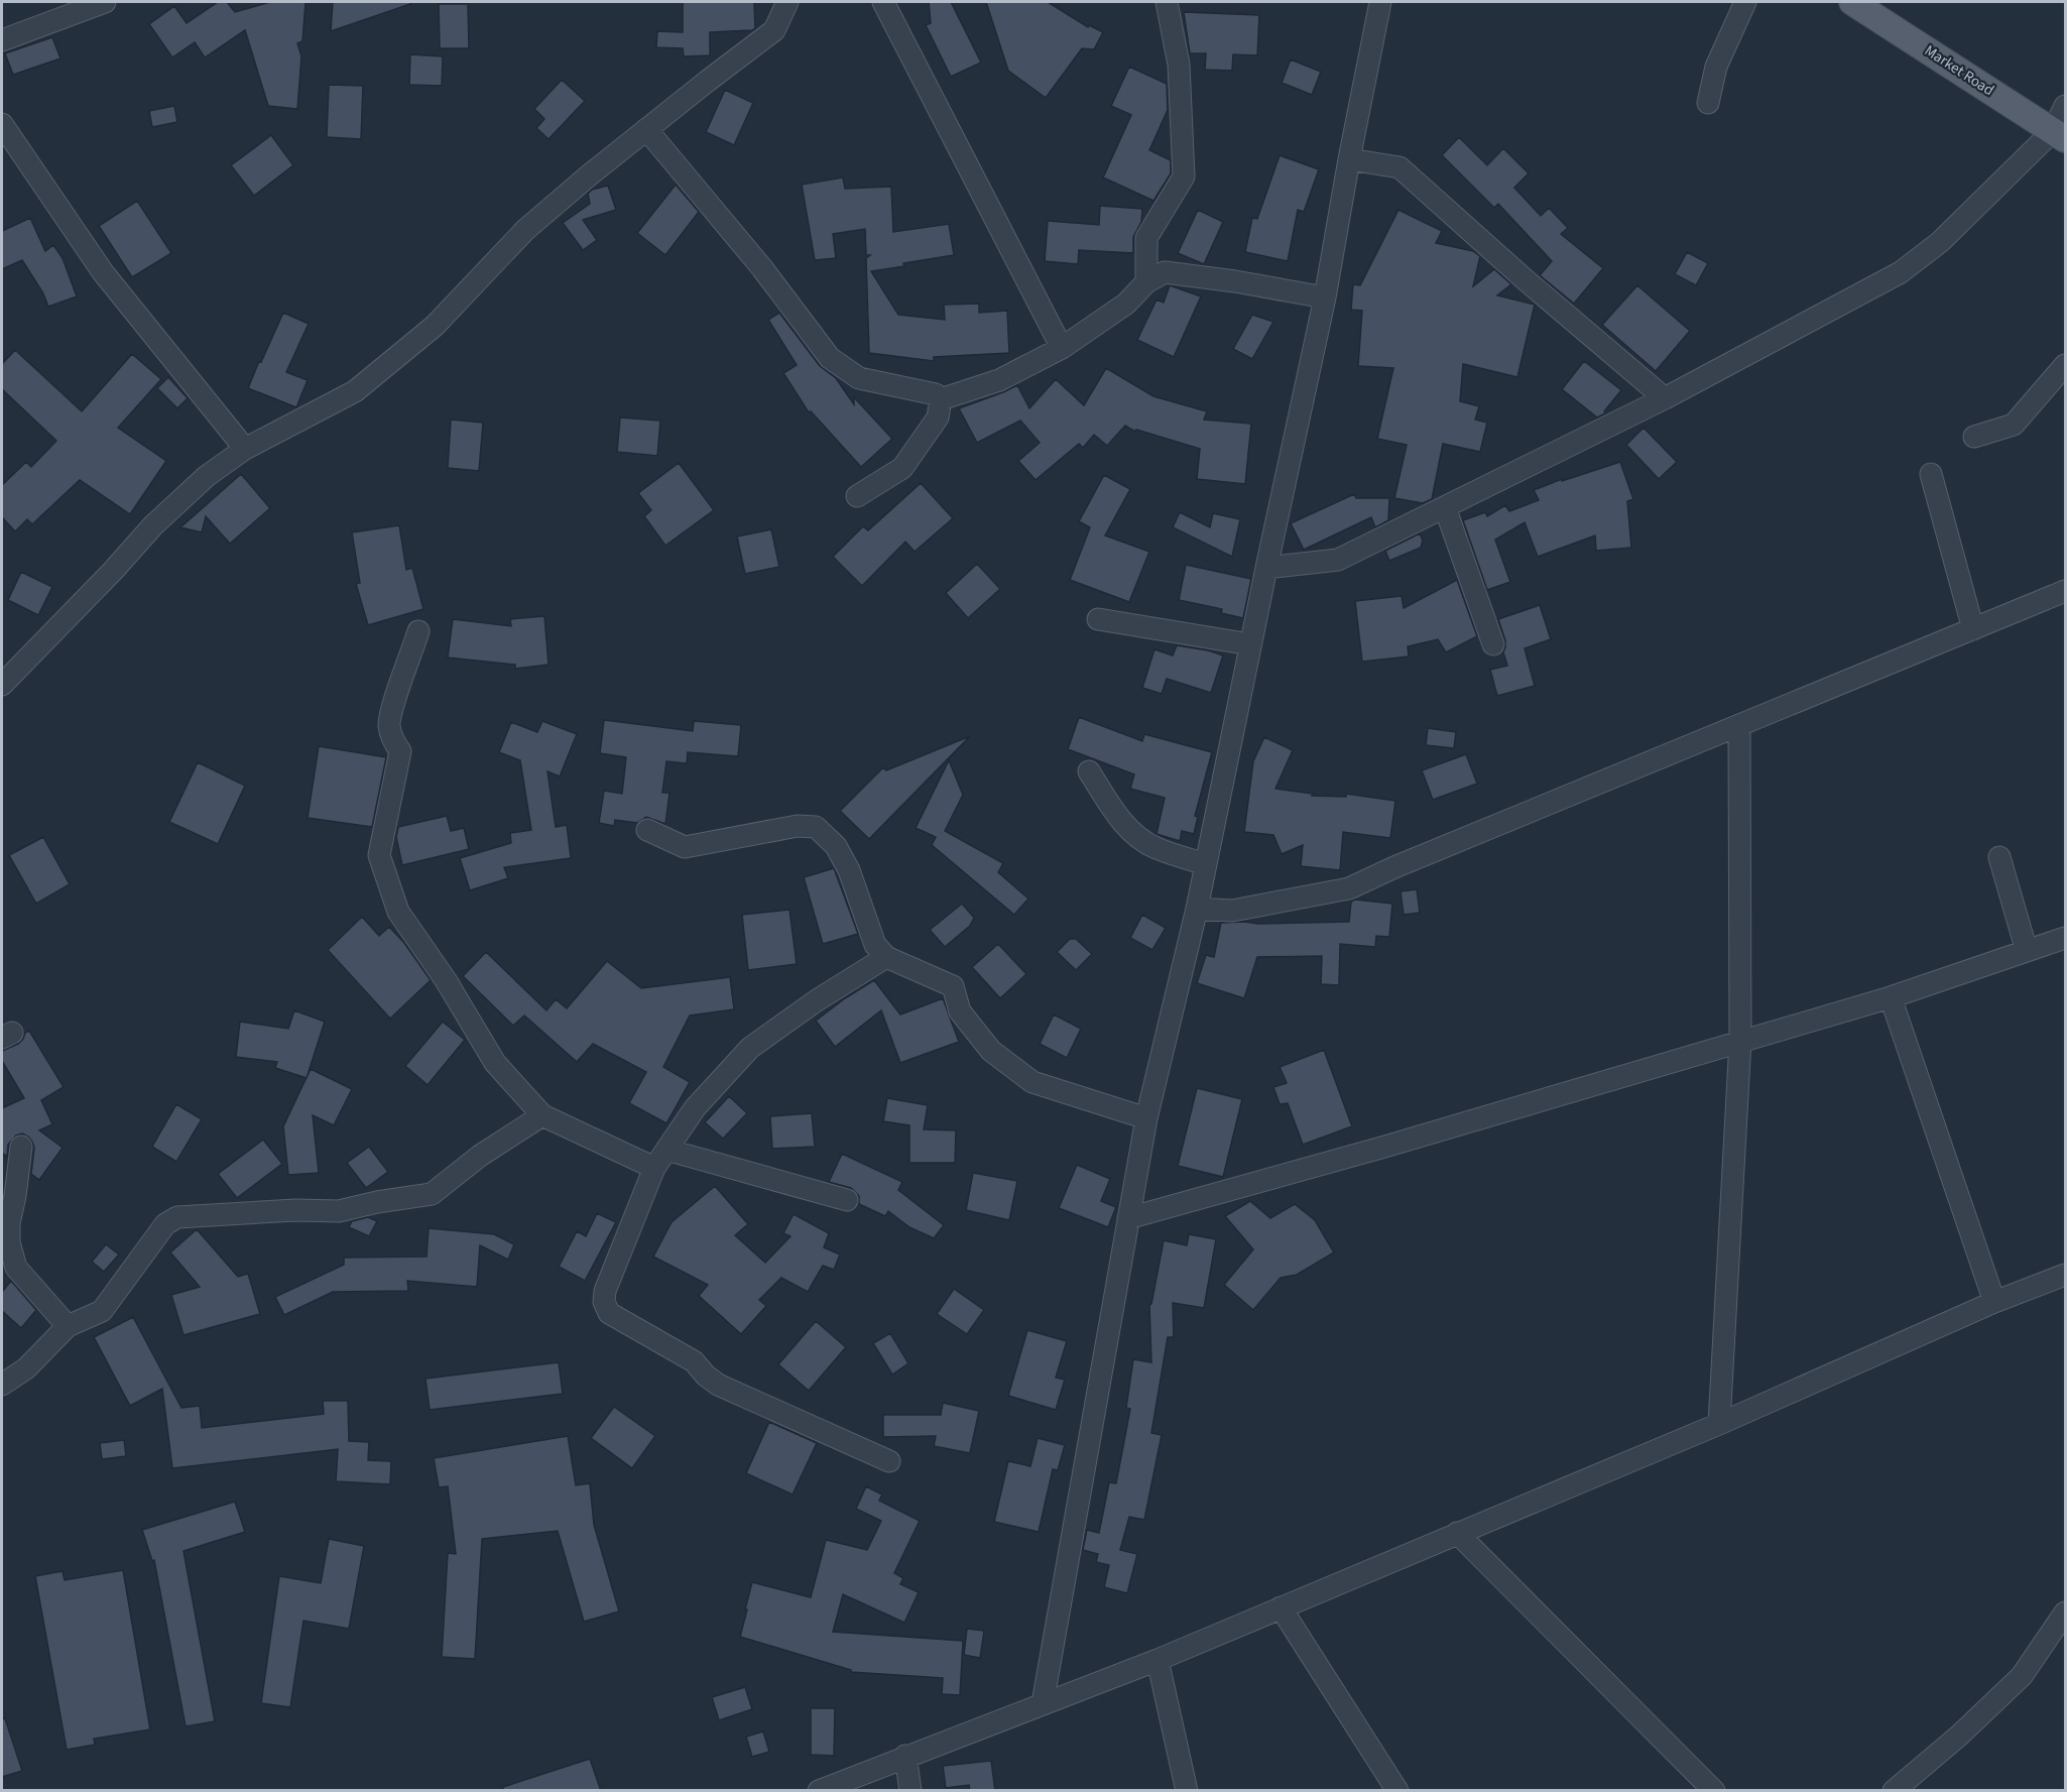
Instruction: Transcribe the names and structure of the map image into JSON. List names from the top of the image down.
{
  "streets": {
    "main road": ["Market Road"]
  }
}
